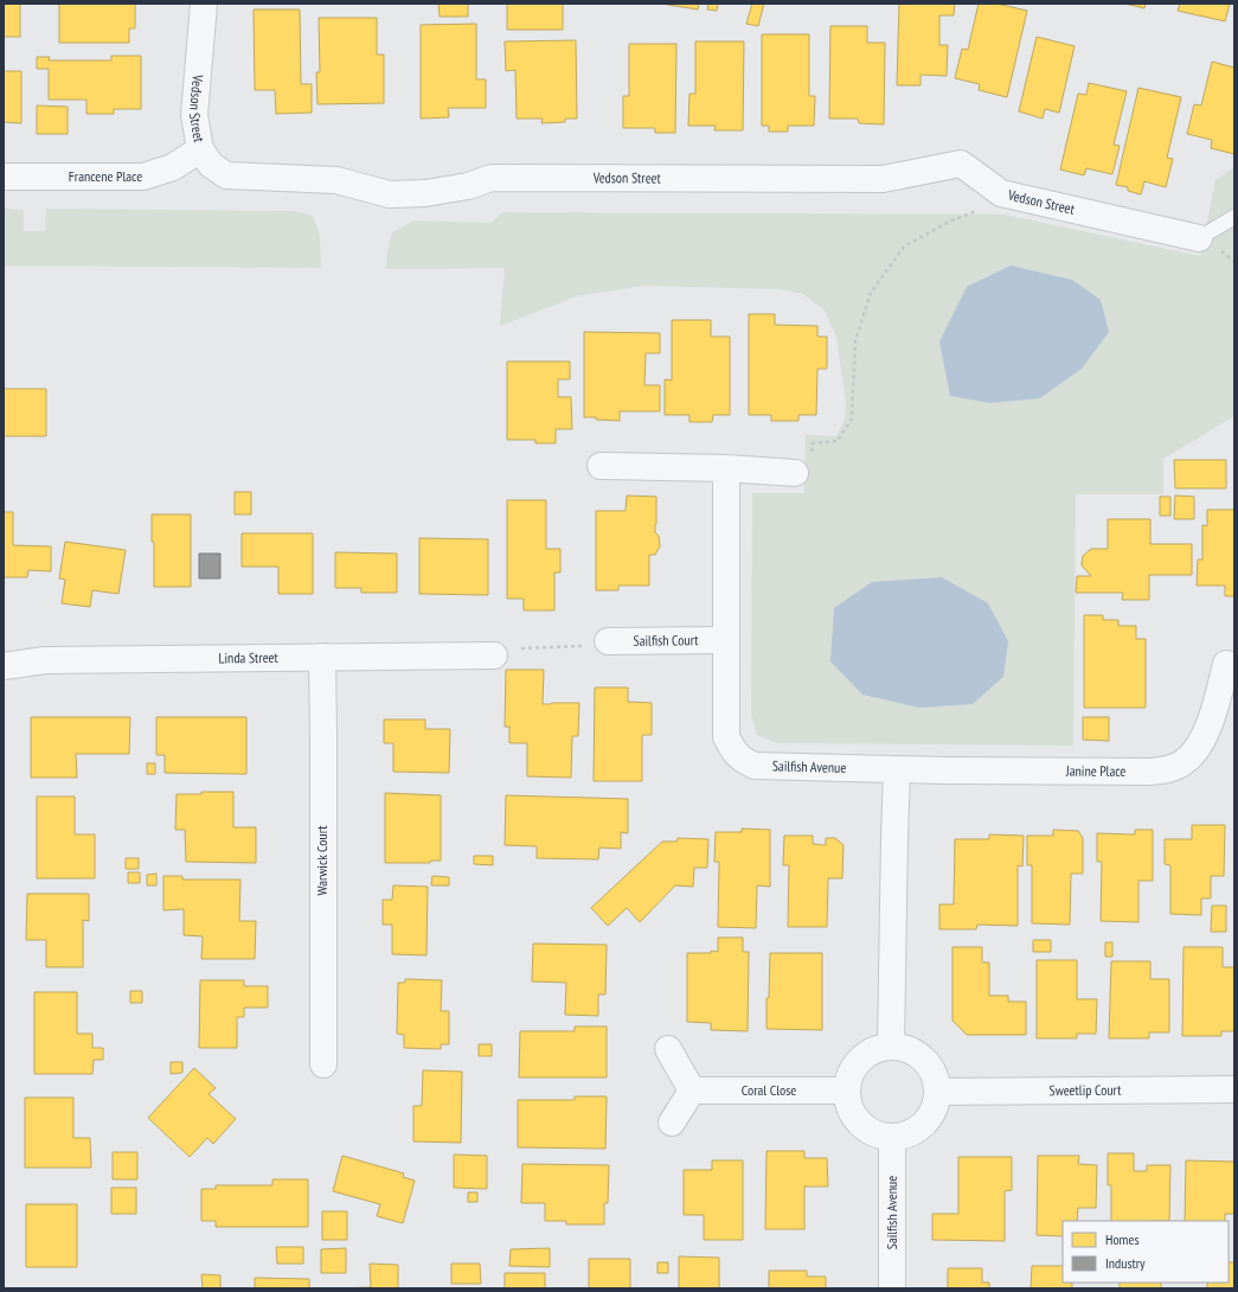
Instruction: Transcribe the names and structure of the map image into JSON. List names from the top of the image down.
{
  "streets": {
    "street": [
      "Vedson Street",
      "Francene Place",
      "Sailfish Court",
      "Linda Street",
      "Sailfish Avenue",
      "Janine Place",
      "Warwick Court",
      "Coral Close",
      "Sweetlip Court"
    ]
  },
  "crossings": [
    ["Vedson Street", "Francene Place"],
    ["Sailfish Court", "Sailfish Avenue"],
    ["Linda Street", "Warwick Court"],
    ["Sailfish Avenue", "Janine Place"],
    ["Sailfish Avenue", "Coral Close"],
    ["Sailfish Avenue", "Sweetlip Court"],
    ["Coral Close", "Sweetlip Court"]
  ],
  "legend": ["Homes", "Industry"]
}
